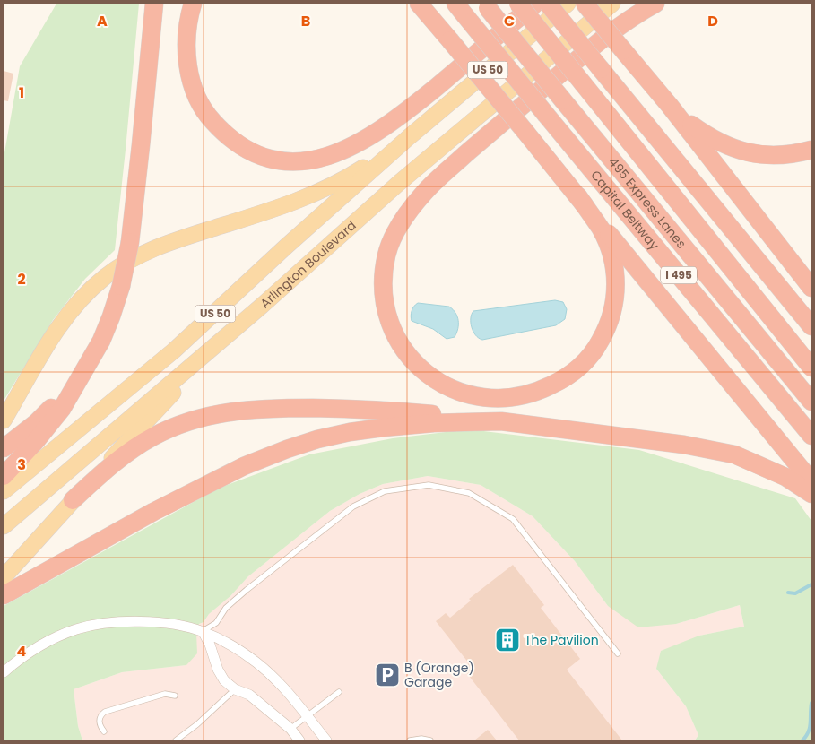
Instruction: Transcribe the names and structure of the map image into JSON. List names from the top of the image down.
{
  "streets": {
    "highway": ["495 Express Lanes", "Capital Beltway", "I 495"],
    "main road": ["US 50", "Arlington Boulevard"]
  },
  "places": {
    "building": ["The Pavilion"],
    "parking": ["B (Orange) Garage"]
  },
  "grid": {
    "columns": [
      "A",
      "B",
      "C",
      "D"
    ],
    "rows": [
      "1",
      "2",
      "3",
      "4"
    ]
  }
}
